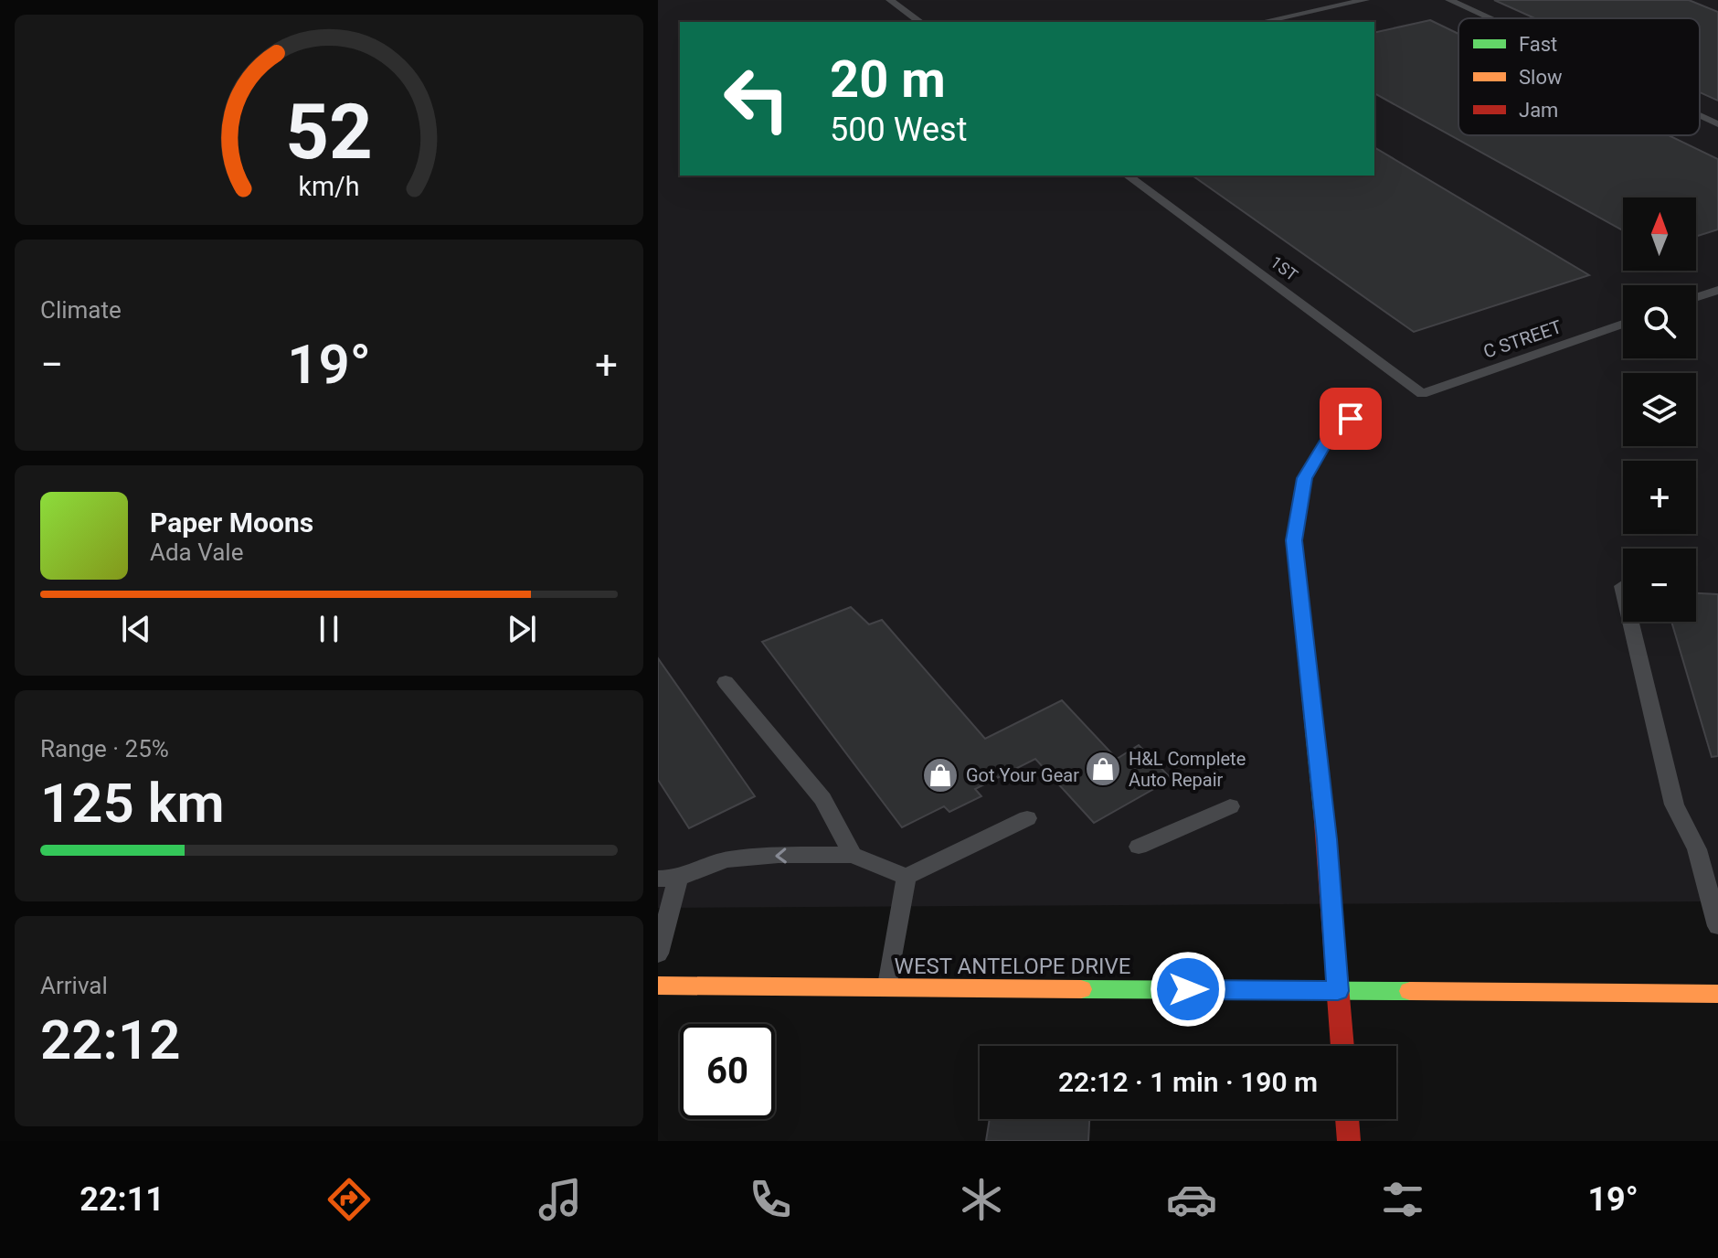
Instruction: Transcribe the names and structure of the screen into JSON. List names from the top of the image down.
{
  "streets": {
    "street": ["WEST ANTELOPE DRIVE"],
    "lane": ["1ST", "C STREET"]
  },
  "crossings": [
    ["1ST", "C STREET"]
  ],
  "places": {
    "shop": ["H&L Complete Auto Repair", "Got Your Gear"]
  },
  "legend": ["Fast", "Slow", "Jam"],
  "north": "top",
  "page": {
    "turn": ["20 m", "500 West"],
    "map_buttons": ["+", "−"],
    "tile": [
      "Climate",
      ["Range · 25%", "125 km"],
      ["Arrival", "22:12"]
    ],
    "heat": ["−", "19°", "+"],
    "song": ["Paper Moons", "Ada Vale"],
    "limit": "60",
    "trip": "22:12 · 1 min · 190 m",
    "tabs": ["22:11", "19°"],
    "gauge": ["52", "km/h"]
  }
}
